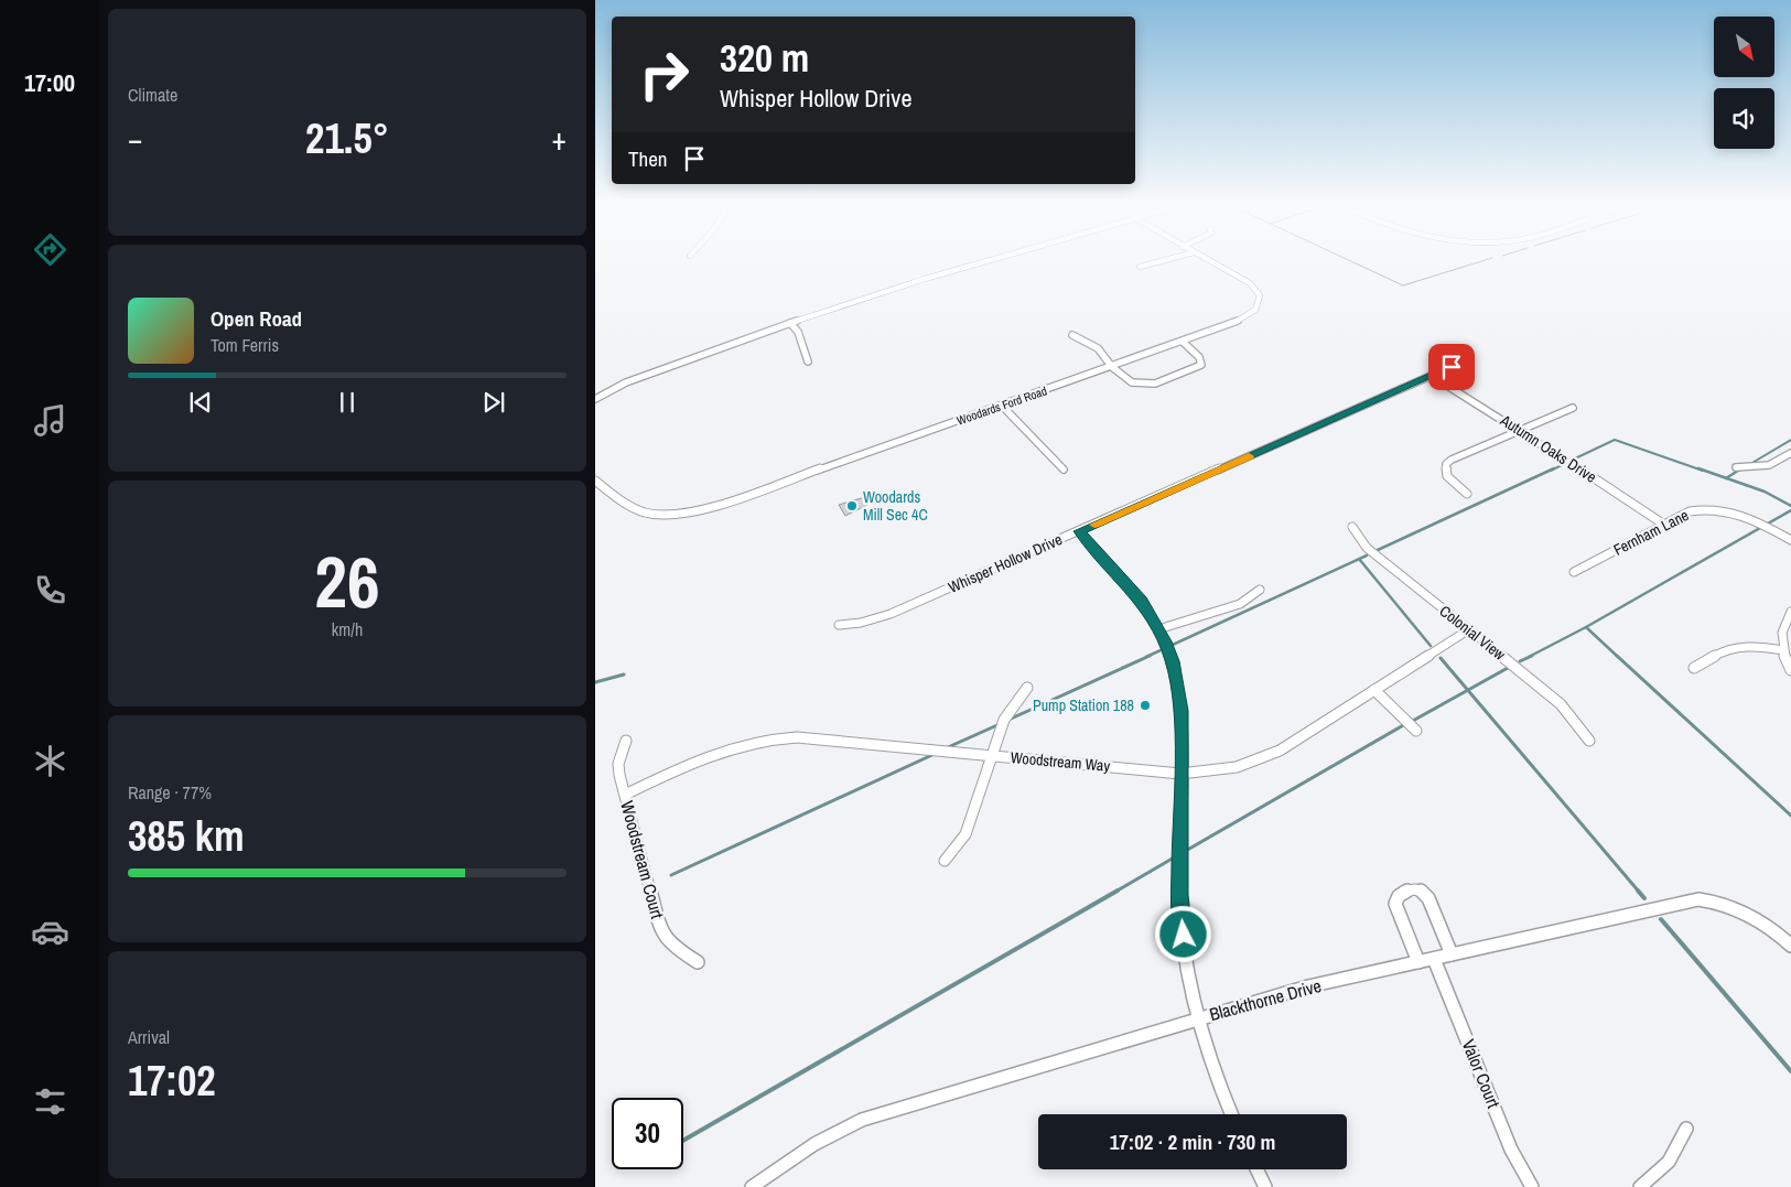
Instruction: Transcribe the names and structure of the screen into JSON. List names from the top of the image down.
{
  "streets": {
    "street": [
      "Woodards Ford Road",
      "Autumn Oaks Drive",
      "Fernham Lane",
      "Whisper Hollow Drive",
      "Colonial View",
      "Woodstream Way",
      "Woodstream Court",
      "Blackthorne Drive",
      "Valor Court"
    ]
  },
  "crossings": [
    ["Autumn Oaks Drive", "Fernham Lane"],
    ["Autumn Oaks Drive", "Whisper Hollow Drive"],
    ["Colonial View", "Woodstream Way"],
    ["Woodstream Way", "Woodstream Court"],
    ["Blackthorne Drive", "Valor Court"]
  ],
  "places": ["Woodards Mill Sec 4C", "Pump Station 188"],
  "north": "bottom right",
  "page": {
    "tabs": "17:00",
    "tile": [
      "Climate",
      ["26", "km/h"],
      ["Range · 77%", "385 km"],
      ["Arrival", "17:02"]
    ],
    "turn": ["320 m", "Whisper Hollow Drive"],
    "heat": ["−", "21.5°", "+"],
    "then": "Then",
    "song": ["Open Road", "Tom Ferris"],
    "limit": "30",
    "trip": "17:02 · 2 min · 730 m"
  }
}
